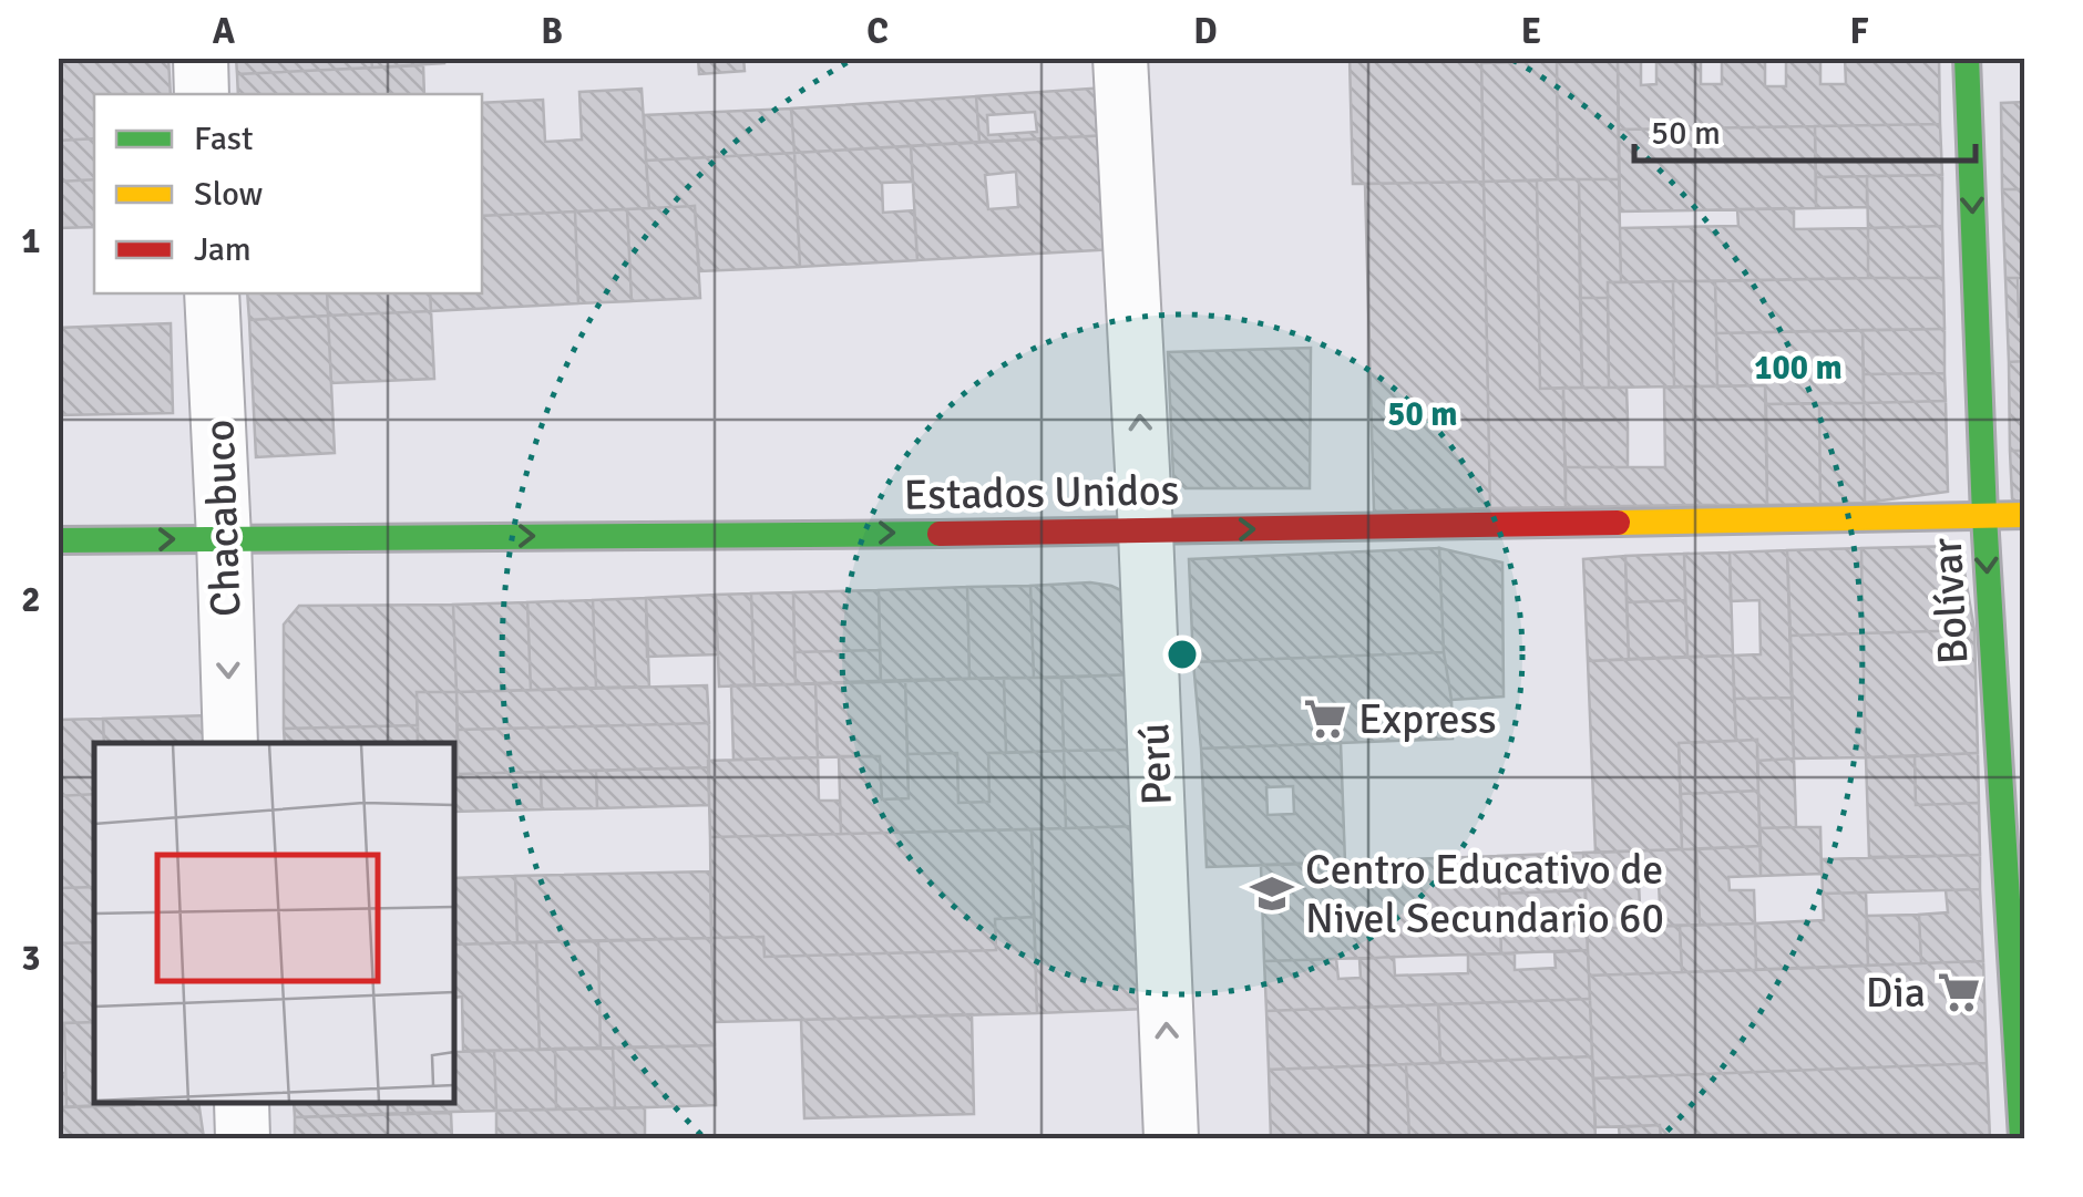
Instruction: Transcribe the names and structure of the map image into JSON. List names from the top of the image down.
{
  "streets": {
    "street": [
      "Estados Unidos",
      "Chacabuco",
      "Bolívar",
      "Perú"
    ]
  },
  "crossings": [
    ["Estados Unidos", "Chacabuco"],
    ["Estados Unidos", "Bolívar"],
    ["Estados Unidos", "Perú"]
  ],
  "one_way": [
    "Estados Unidos",
    "Chacabuco",
    "Bolívar",
    "Perú"
  ],
  "places": {
    "supermarket": ["Express", "Dia"],
    "school or university": ["Centro Educativo de Nivel Secundario 60"]
  },
  "legend": ["Fast", "Slow", "Jam"],
  "scale_bar": "50 m",
  "grid": {
    "columns": [
      "A",
      "B",
      "C",
      "D",
      "E",
      "F"
    ],
    "rows": ["1", "2", "3"]
  },
  "rings": ["100 m", "50 m"]
}
